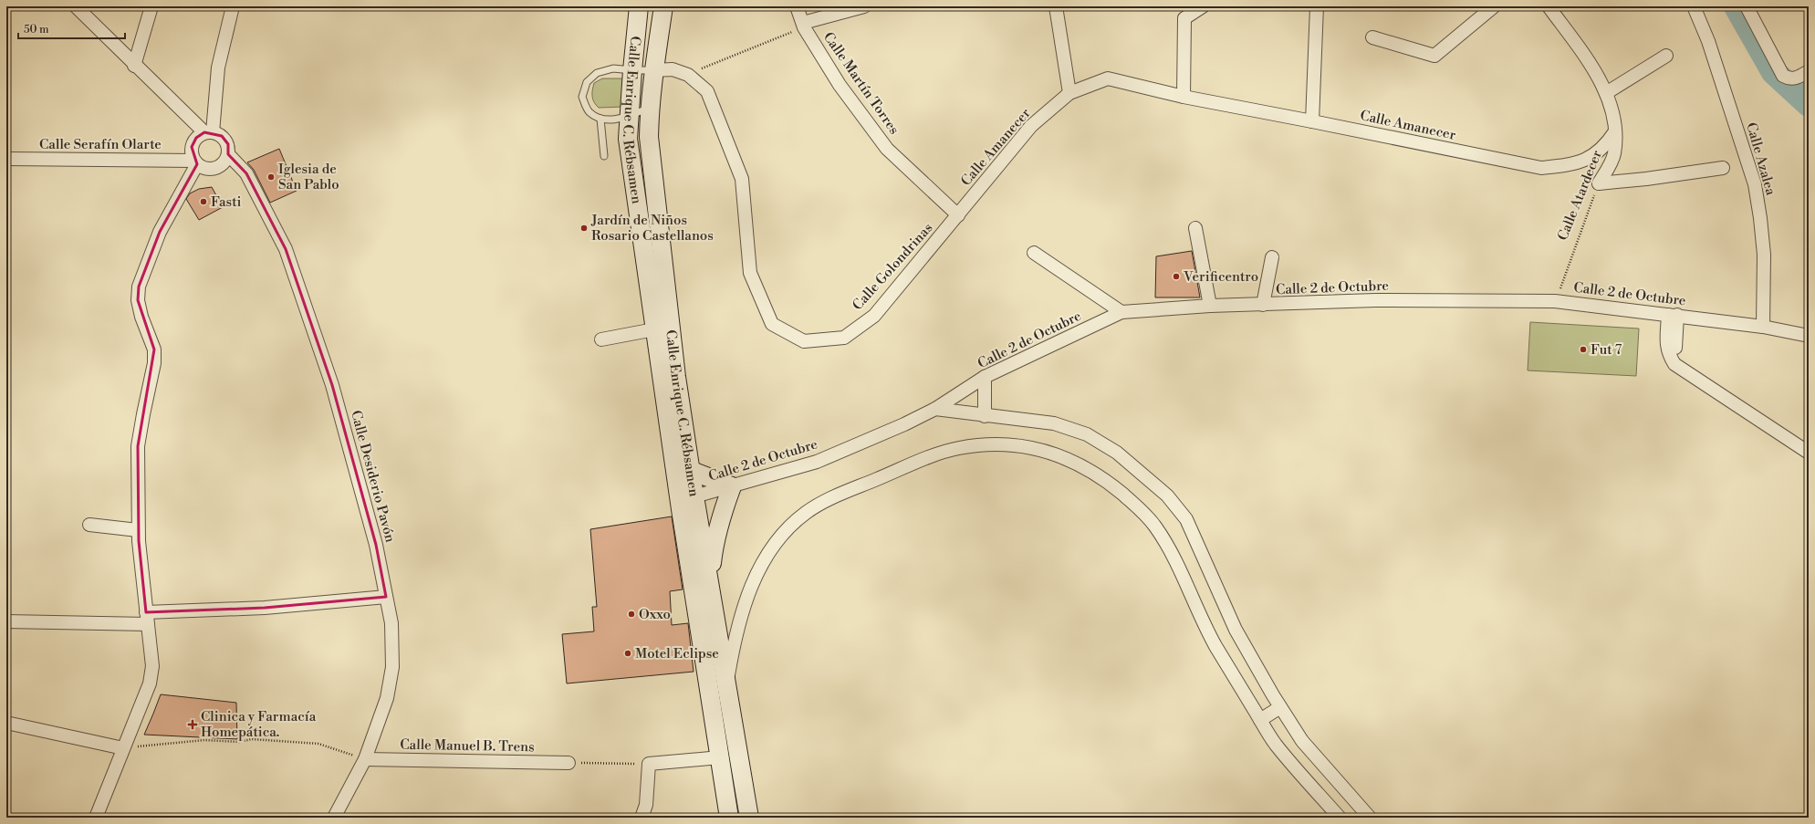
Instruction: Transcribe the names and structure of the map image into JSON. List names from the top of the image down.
{
  "streets": {
    "main road": ["Calle Enrique C. Rébsamen"],
    "street": [
      "Calle Martín Torres",
      "Calle Amanecer",
      "Calle Serafín Olarte",
      "Calle Azalea",
      "Calle Atardecer",
      "Calle Golondrinas",
      "Calle 2 de Octubre",
      "Calle Desiderio Pavón",
      "Calle Manuel B. Trens"
    ]
  },
  "crossings": [
    ["Calle Martín Torres", "Calle Amanecer"],
    ["Calle Martín Torres", "Calle Golondrinas"],
    ["Calle Enrique C. Rébsamen", "Calle 2 de Octubre"],
    ["Calle Amanecer", "Calle Atardecer"],
    ["Calle Amanecer", "Calle Golondrinas"],
    ["Calle Serafín Olarte", "Calle Desiderio Pavón"],
    ["Calle Azalea", "Calle 2 de Octubre"],
    ["Calle Atardecer", "Calle 2 de Octubre"],
    ["Calle Desiderio Pavón", "Calle Manuel B. Trens"]
  ],
  "places": {
    "other": [
      "Iglesia de San Pablo",
      "Fasti",
      "Jardín de Niños Rosario Castellanos",
      "Verificentro",
      "Fut 7",
      "Oxxo",
      "Motel Eclipse"
    ],
    "health": ["Clinica y Farmacía Homepática."]
  },
  "scale_bar": "50 m"
}
